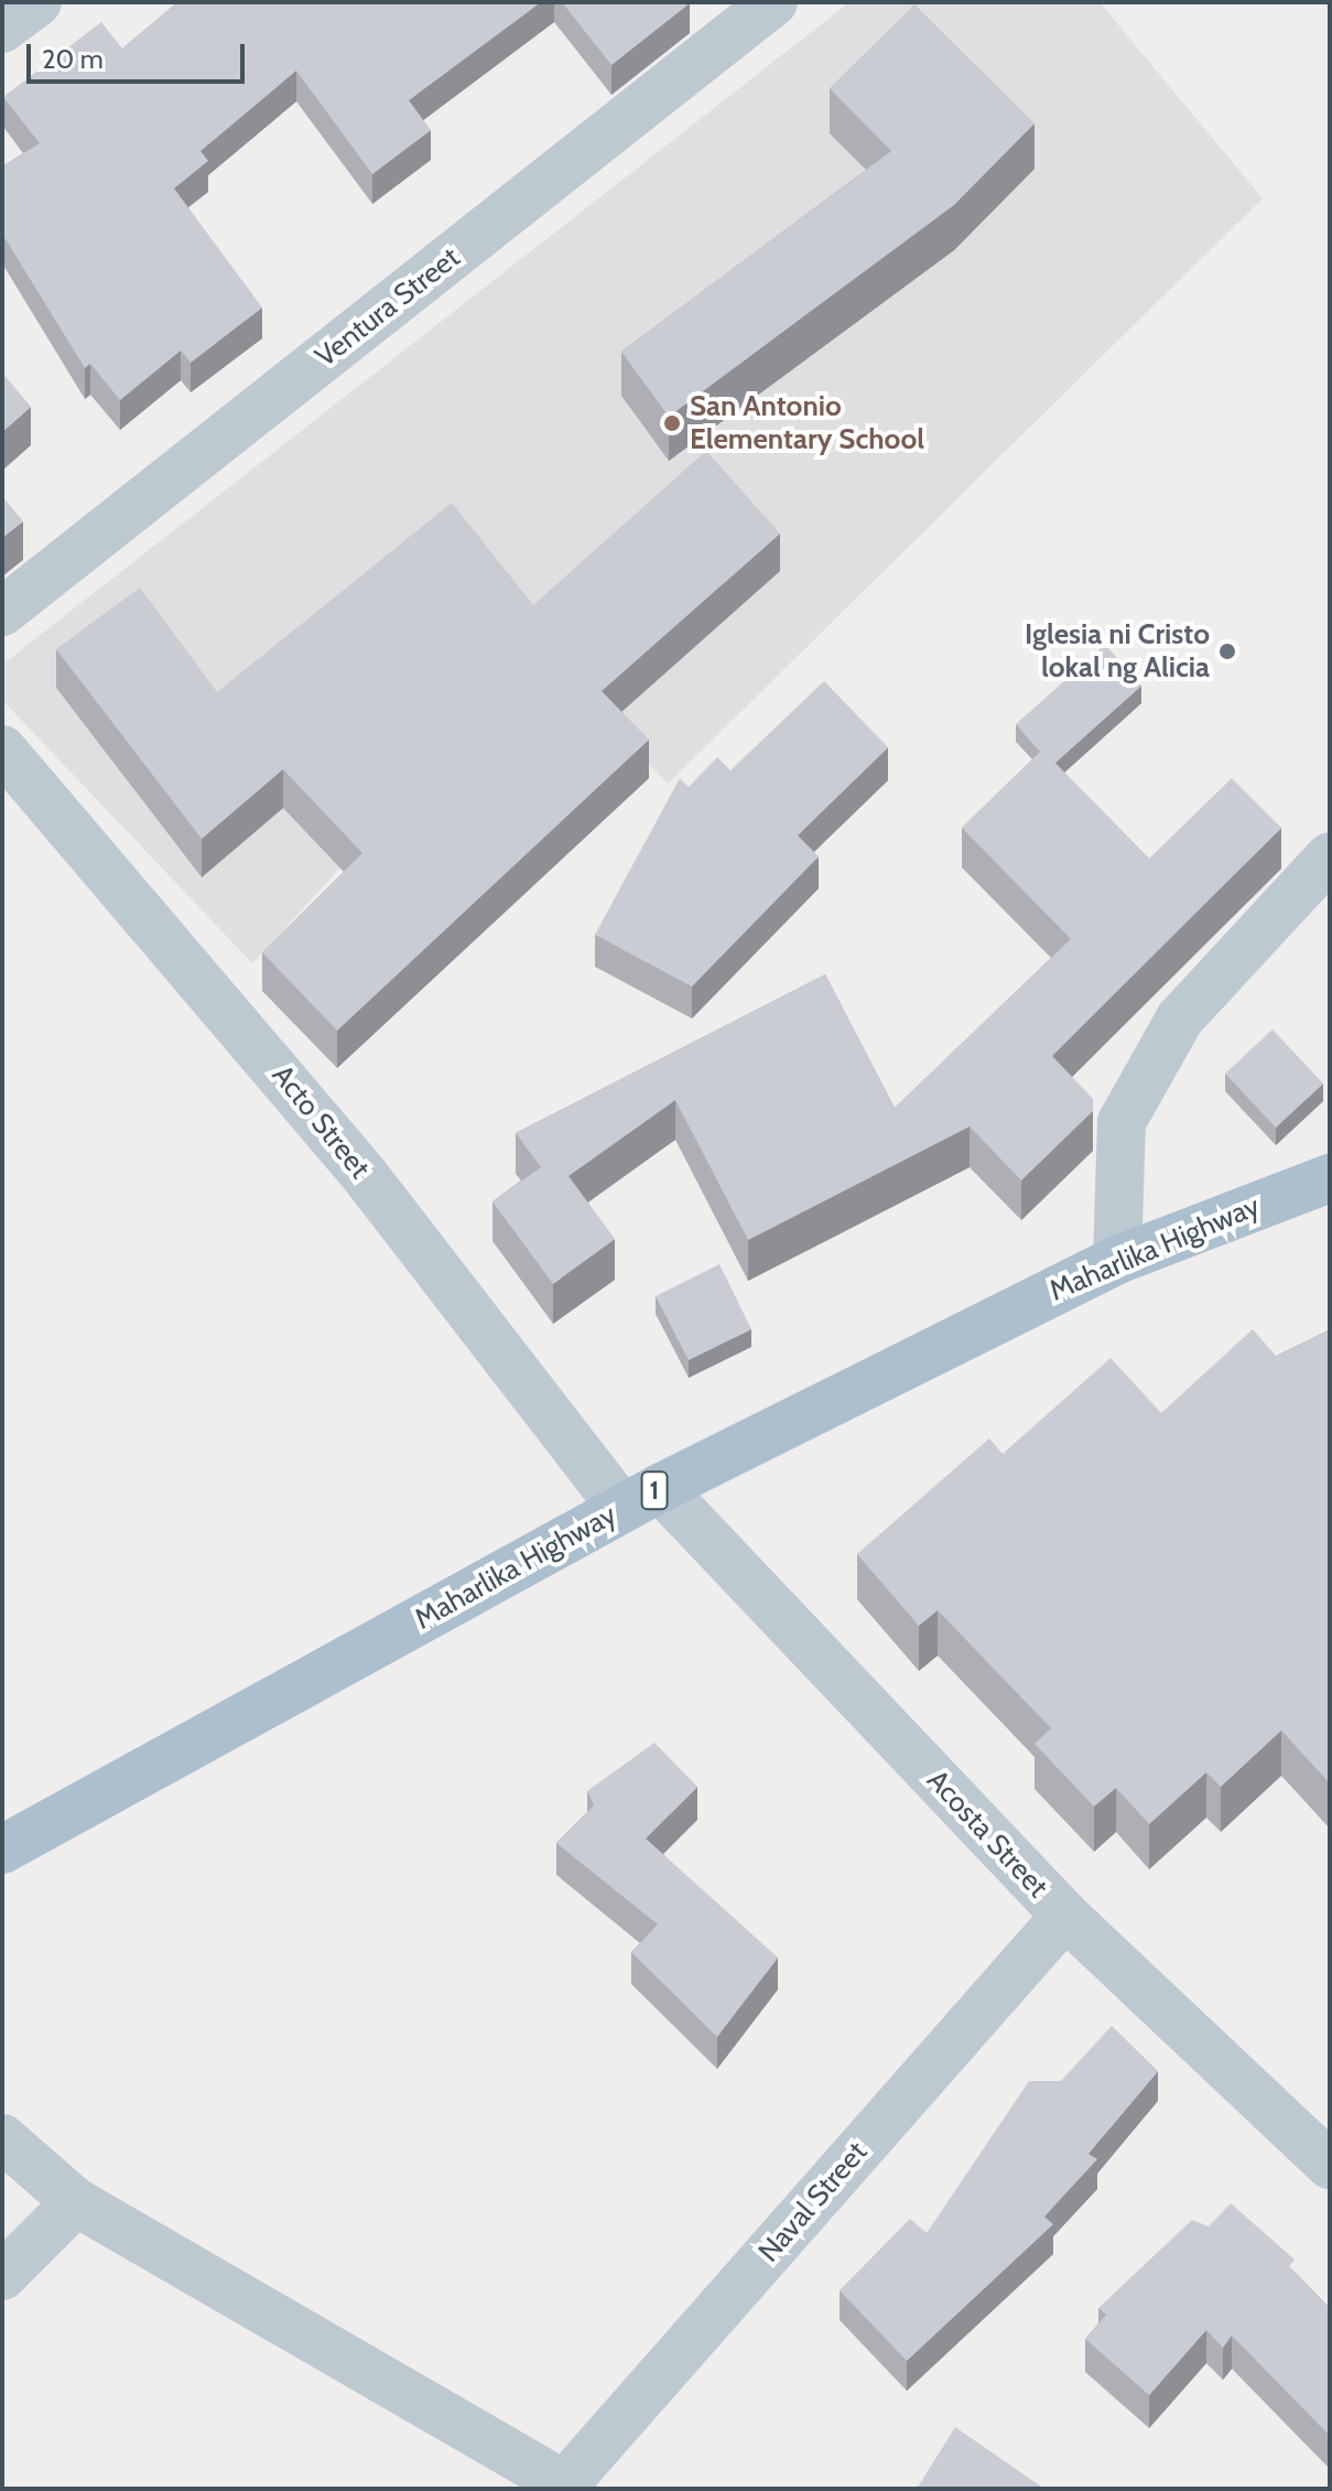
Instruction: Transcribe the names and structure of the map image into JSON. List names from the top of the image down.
{
  "streets": {
    "main road": ["Maharlika Highway", "1"],
    "street": [
      "Ventura Street",
      "Acto Street",
      "Acosta Street",
      "Naval Street"
    ]
  },
  "crossings": [
    ["Acto Street", "Maharlika Highway"],
    ["Acto Street", "Acosta Street"],
    ["Maharlika Highway", "Acosta Street"],
    ["Acosta Street", "Naval Street"]
  ],
  "places": ["San Antonio Elementary School", "Iglesia ni Cristo lokal ng Alicia"],
  "scale_bar": "20 m"
}
